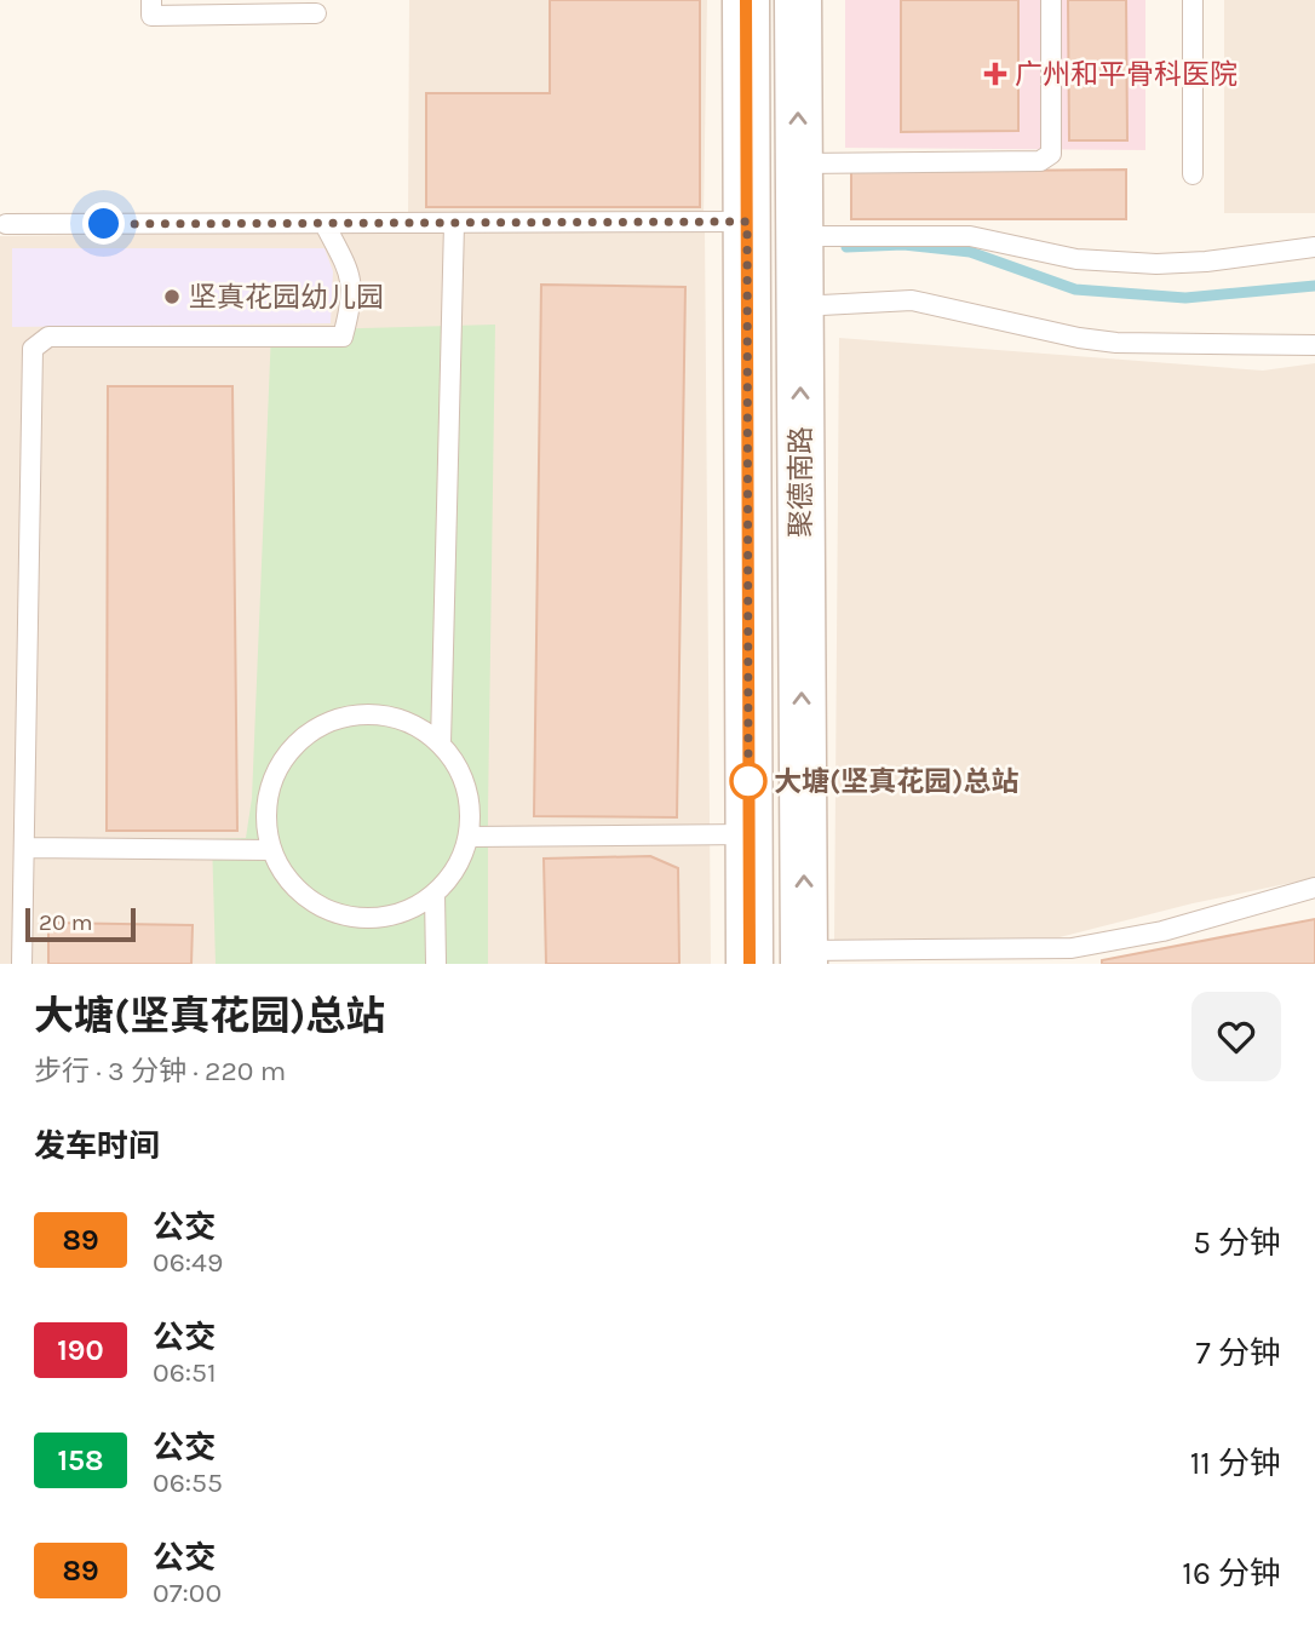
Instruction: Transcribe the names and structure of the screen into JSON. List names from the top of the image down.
{
  "streets": {
    "street": ["聚德南路"]
  },
  "places": {
    "health": ["广州和平骨科医院"],
    "other": ["坚真花园幼儿园", "大塘(坚真花园)总站"]
  },
  "lines": ["bus line 89"],
  "scale_bar": "20 m",
  "page": {
    "scale": "20 m",
    "heading": [
      ["大塘(坚真花园)总站", "步行 · 3 分钟 · 220 m"],
      "发车时间"
    ],
    "list": [
      {
        "mark": "89",
        "name": "公交",
        "note": "06:49",
        "value": "5 分钟"
      },
      {
        "mark": "190",
        "name": "公交",
        "note": "06:51",
        "value": "7 分钟"
      },
      {
        "mark": "158",
        "name": "公交",
        "note": "06:55",
        "value": "11 分钟"
      },
      {
        "mark": "89",
        "name": "公交",
        "note": "07:00",
        "value": "16 分钟"
      }
    ]
  }
}
